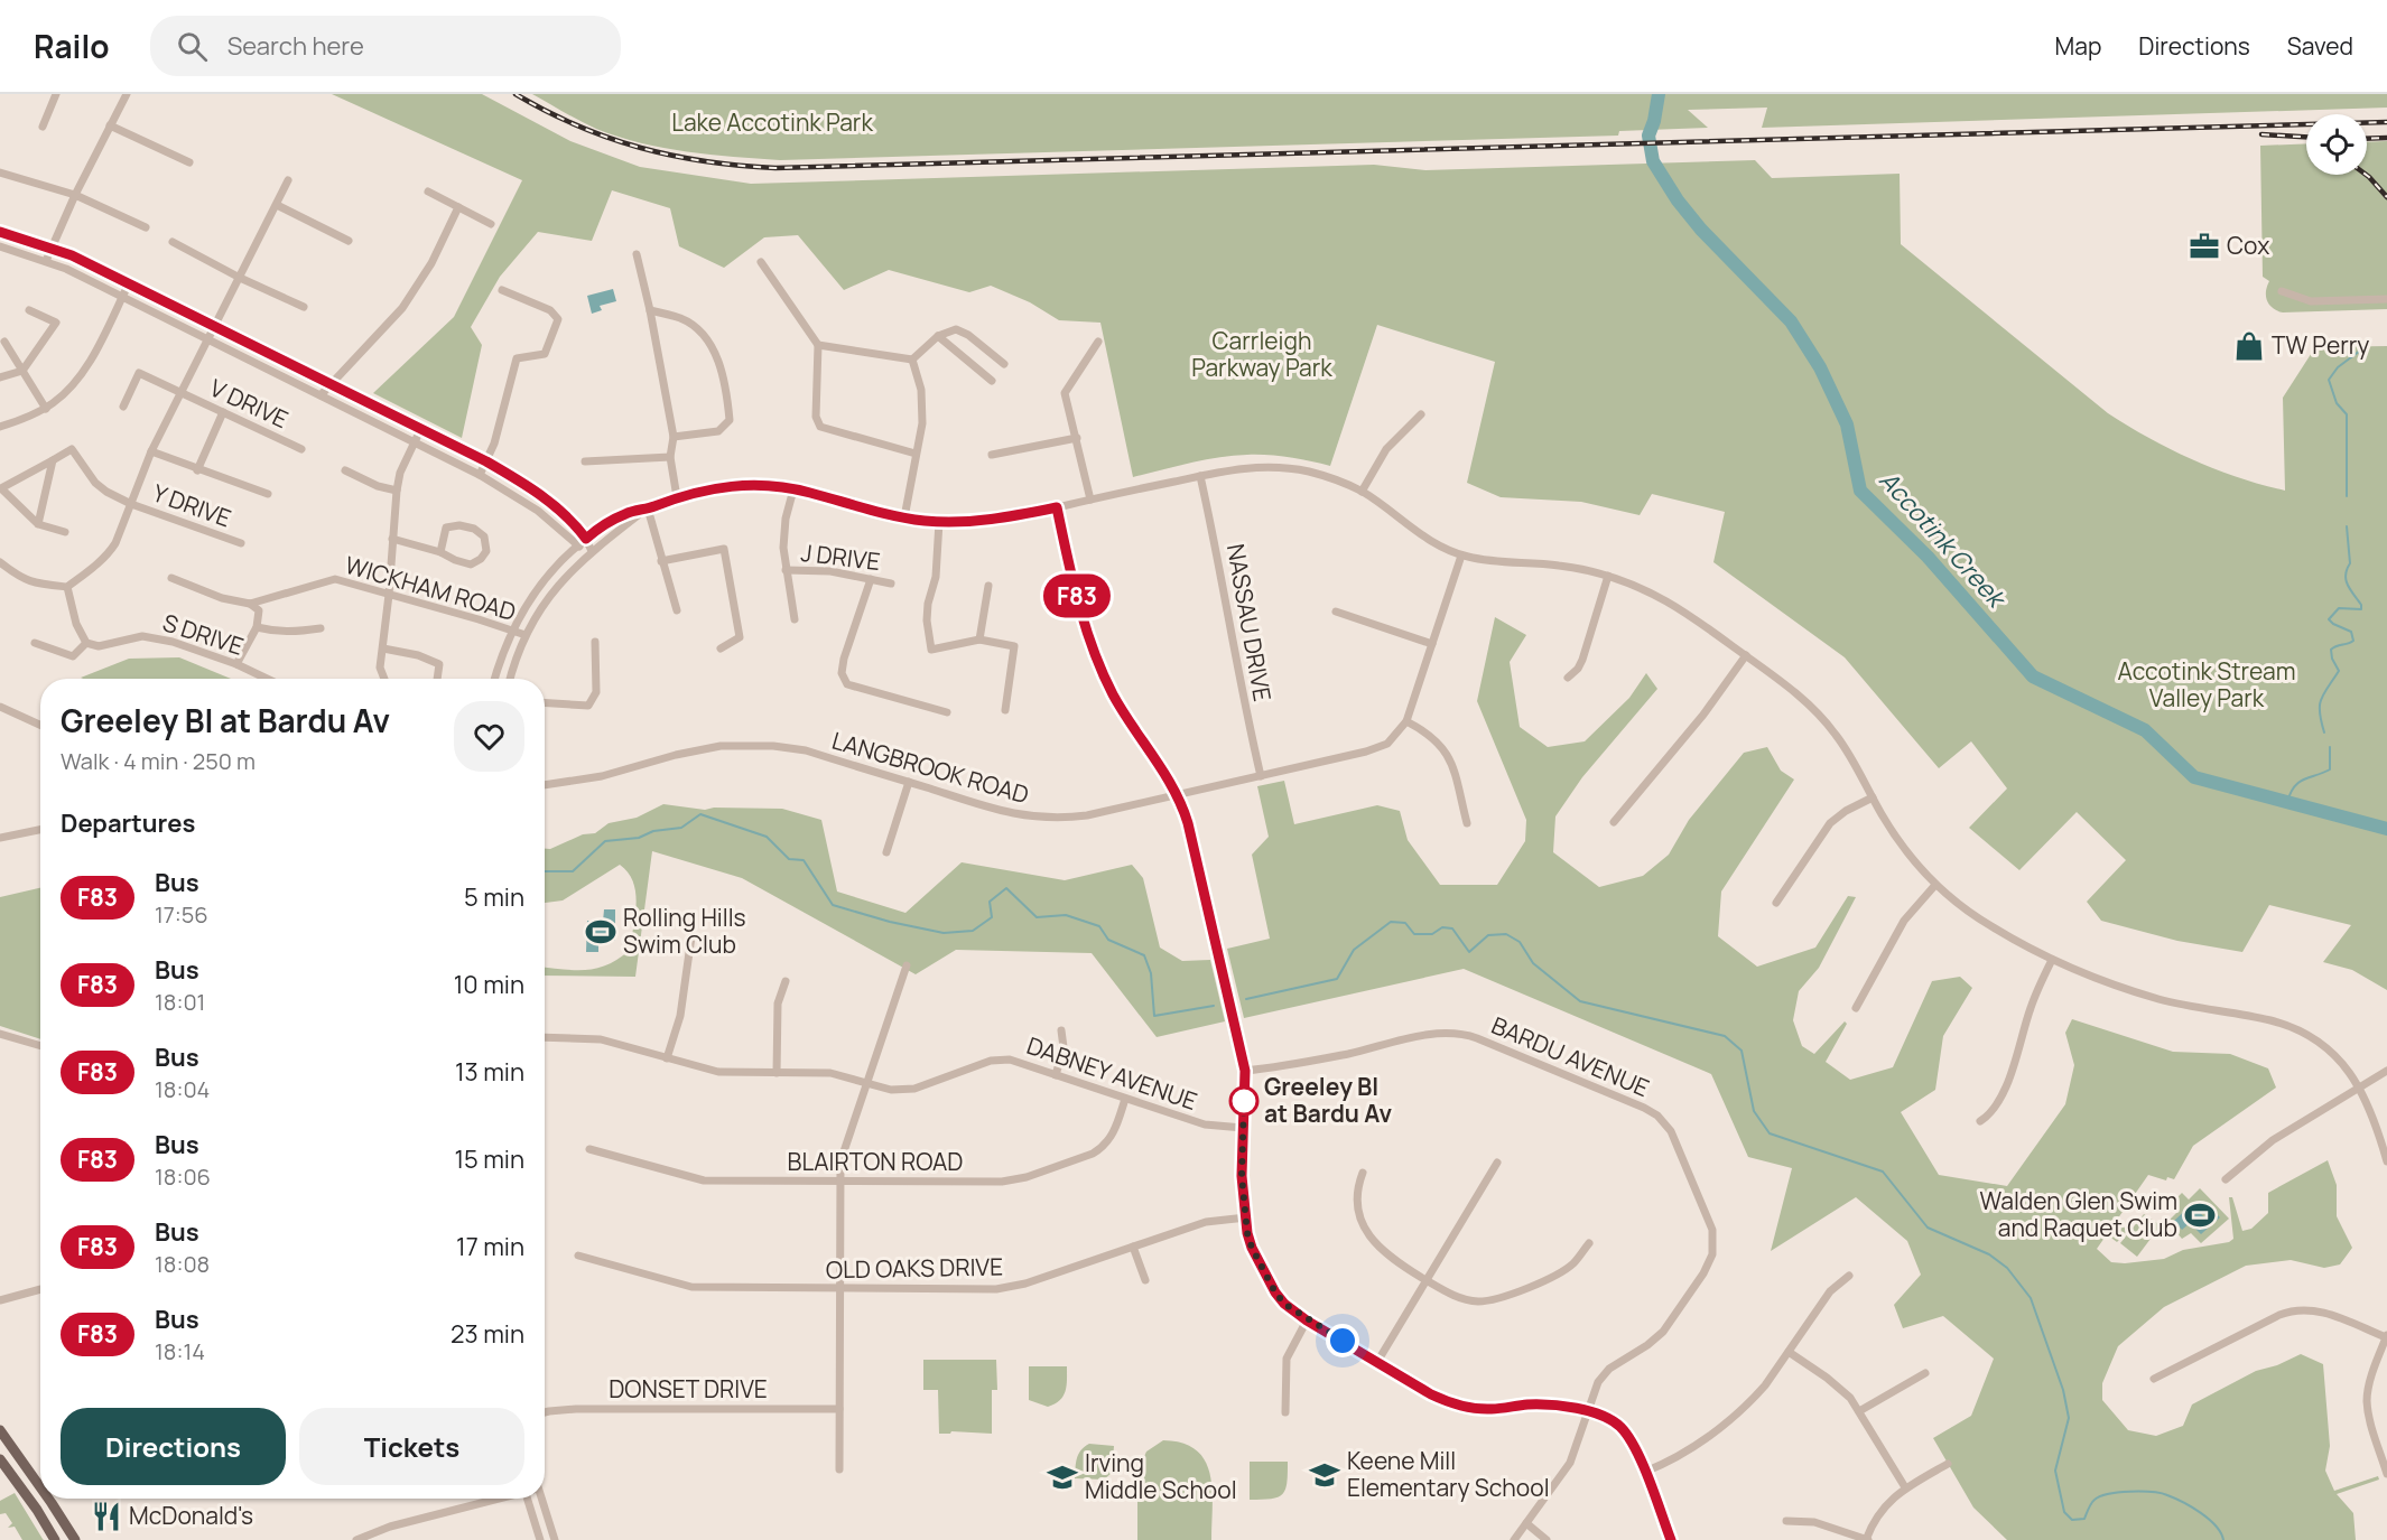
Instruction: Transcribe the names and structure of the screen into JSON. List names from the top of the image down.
{
  "streets": {
    "street": [
      "V DRIVE",
      "Y DRIVE",
      "J DRIVE",
      "WICKHAM ROAD",
      "NASSAU DRIVE",
      "S DRIVE",
      "LANGBROOK ROAD",
      "BARDU AVENUE",
      "DABNEY AVENUE",
      "BLAIRTON ROAD",
      "OLD OAKS DRIVE",
      "DONSET DRIVE"
    ]
  },
  "crossings": [
    ["NASSAU DRIVE", "LANGBROOK ROAD"],
    ["DABNEY AVENUE", "BLAIRTON ROAD"]
  ],
  "water": ["Accotink Creek"],
  "parks": ["Lake Accotink Park", "Carrleigh Parkway Park", "Accotink Stream Valley Park"],
  "places": {
    "office": ["Cox"],
    "shop": ["TW Perry"],
    "sports": ["Rolling Hills Swim Club", "Walden Glen Swim and Raquet Club"],
    "other": ["Greeley Bl at Bardu Av"],
    "school or university": ["Keene Mill Elementary School", "Irving Middle School"],
    "restaurant": ["McDonald's"]
  },
  "lines": ["bus line F83"],
  "page": {
    "header": "Railo",
    "search": "Search here",
    "nav": ["Map", "Directions", "Saved"],
    "on_map": "F83",
    "heading": [
      ["Greeley Bl at Bardu Av", "Walk · 4 min · 250 m"],
      "Departures"
    ],
    "list": [
      {
        "mark": "F83",
        "name": "Bus",
        "note": "17:56",
        "value": "5 min"
      },
      {
        "mark": "F83",
        "name": "Bus",
        "note": "18:01",
        "value": "10 min"
      },
      {
        "mark": "F83",
        "name": "Bus",
        "note": "18:04",
        "value": "13 min"
      },
      {
        "mark": "F83",
        "name": "Bus",
        "note": "18:06",
        "value": "15 min"
      },
      {
        "mark": "F83",
        "name": "Bus",
        "note": "18:08",
        "value": "17 min"
      },
      {
        "mark": "F83",
        "name": "Bus",
        "note": "18:14",
        "value": "23 min"
      }
    ],
    "buttons": ["Directions", "Tickets"]
  }
}
